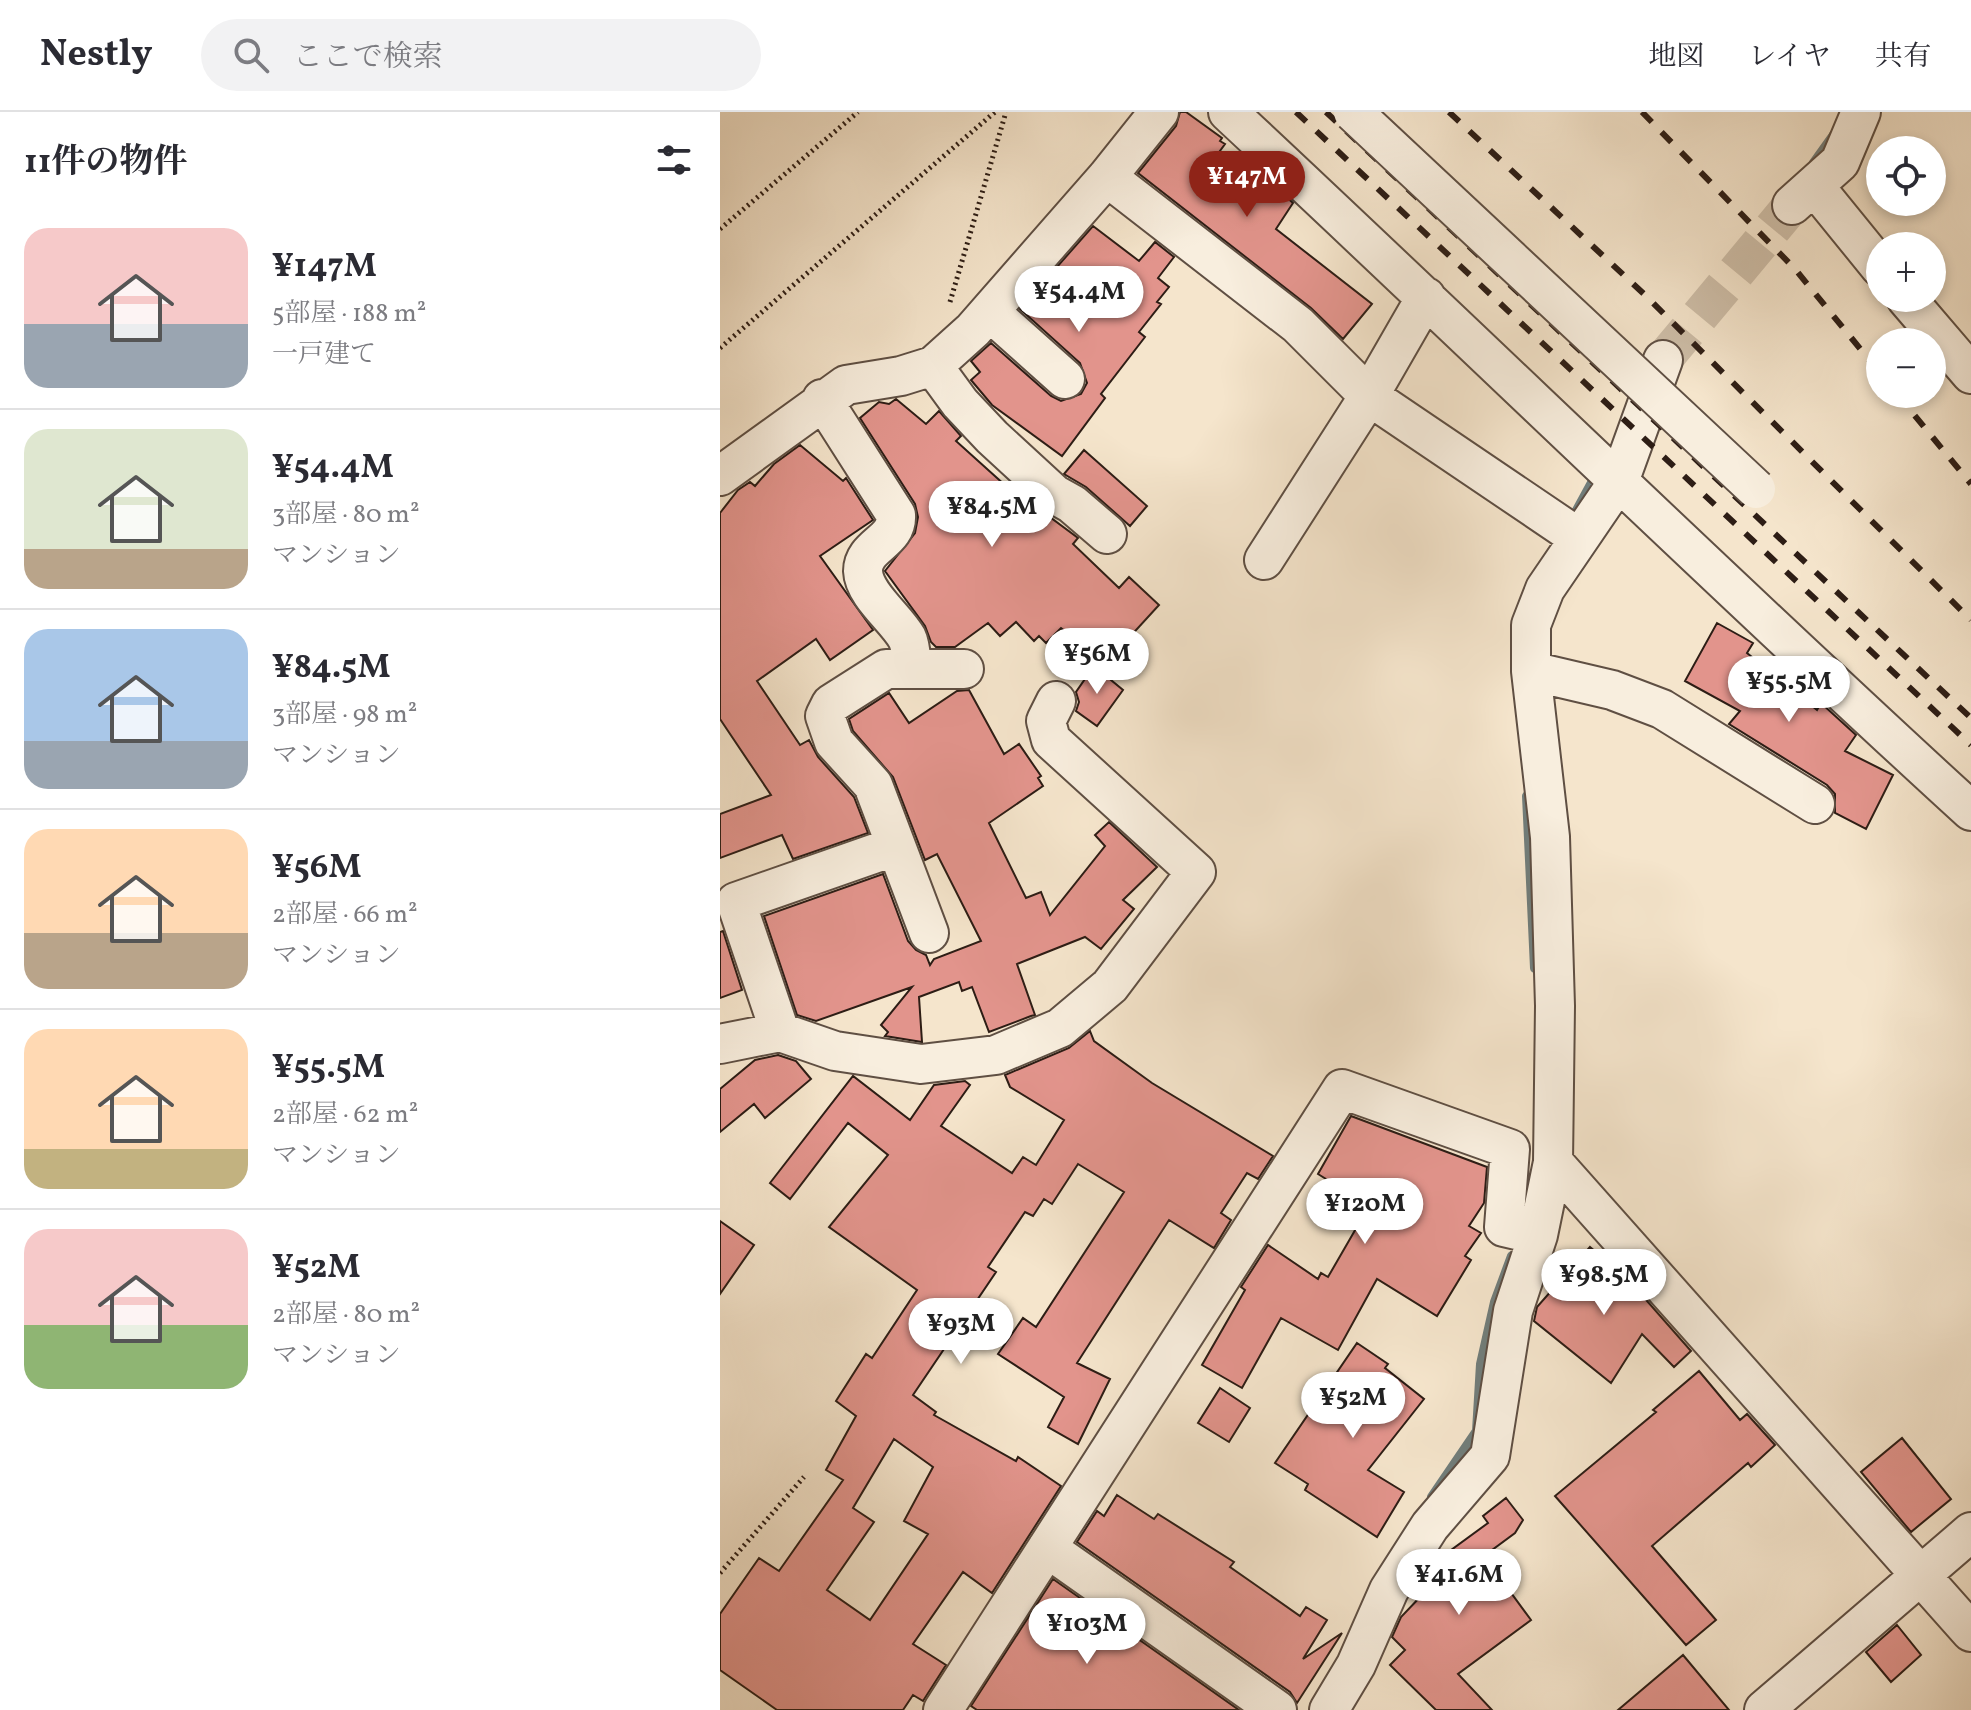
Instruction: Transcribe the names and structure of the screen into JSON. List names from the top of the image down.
{
  "page": {
    "header": "Nestly",
    "search": "ここで検索",
    "nav": ["地図", "レイヤ", "共有"],
    "heading": "11件の物件",
    "map_buttons": ["+", "−"],
    "price": [
      "¥147M",
      "¥54.4M",
      "¥84.5M",
      "¥56M",
      "¥55.5M",
      "¥120M",
      "¥98.5M",
      "¥93M",
      "¥52M",
      "¥41.6M",
      "¥103M"
    ],
    "list": [
      {
        "name": "¥147M",
        "note": "5部屋 · 188 m² · 一戸建て"
      },
      {
        "name": "¥54.4M",
        "note": "3部屋 · 80 m² · マンション"
      },
      {
        "name": "¥84.5M",
        "note": "3部屋 · 98 m² · マンション"
      },
      {
        "name": "¥56M",
        "note": "2部屋 · 66 m² · マンション"
      },
      {
        "name": "¥55.5M",
        "note": "2部屋 · 62 m² · マンション"
      },
      {
        "name": "¥52M",
        "note": "2部屋 · 80 m² · マンション"
      }
    ]
  }
}
